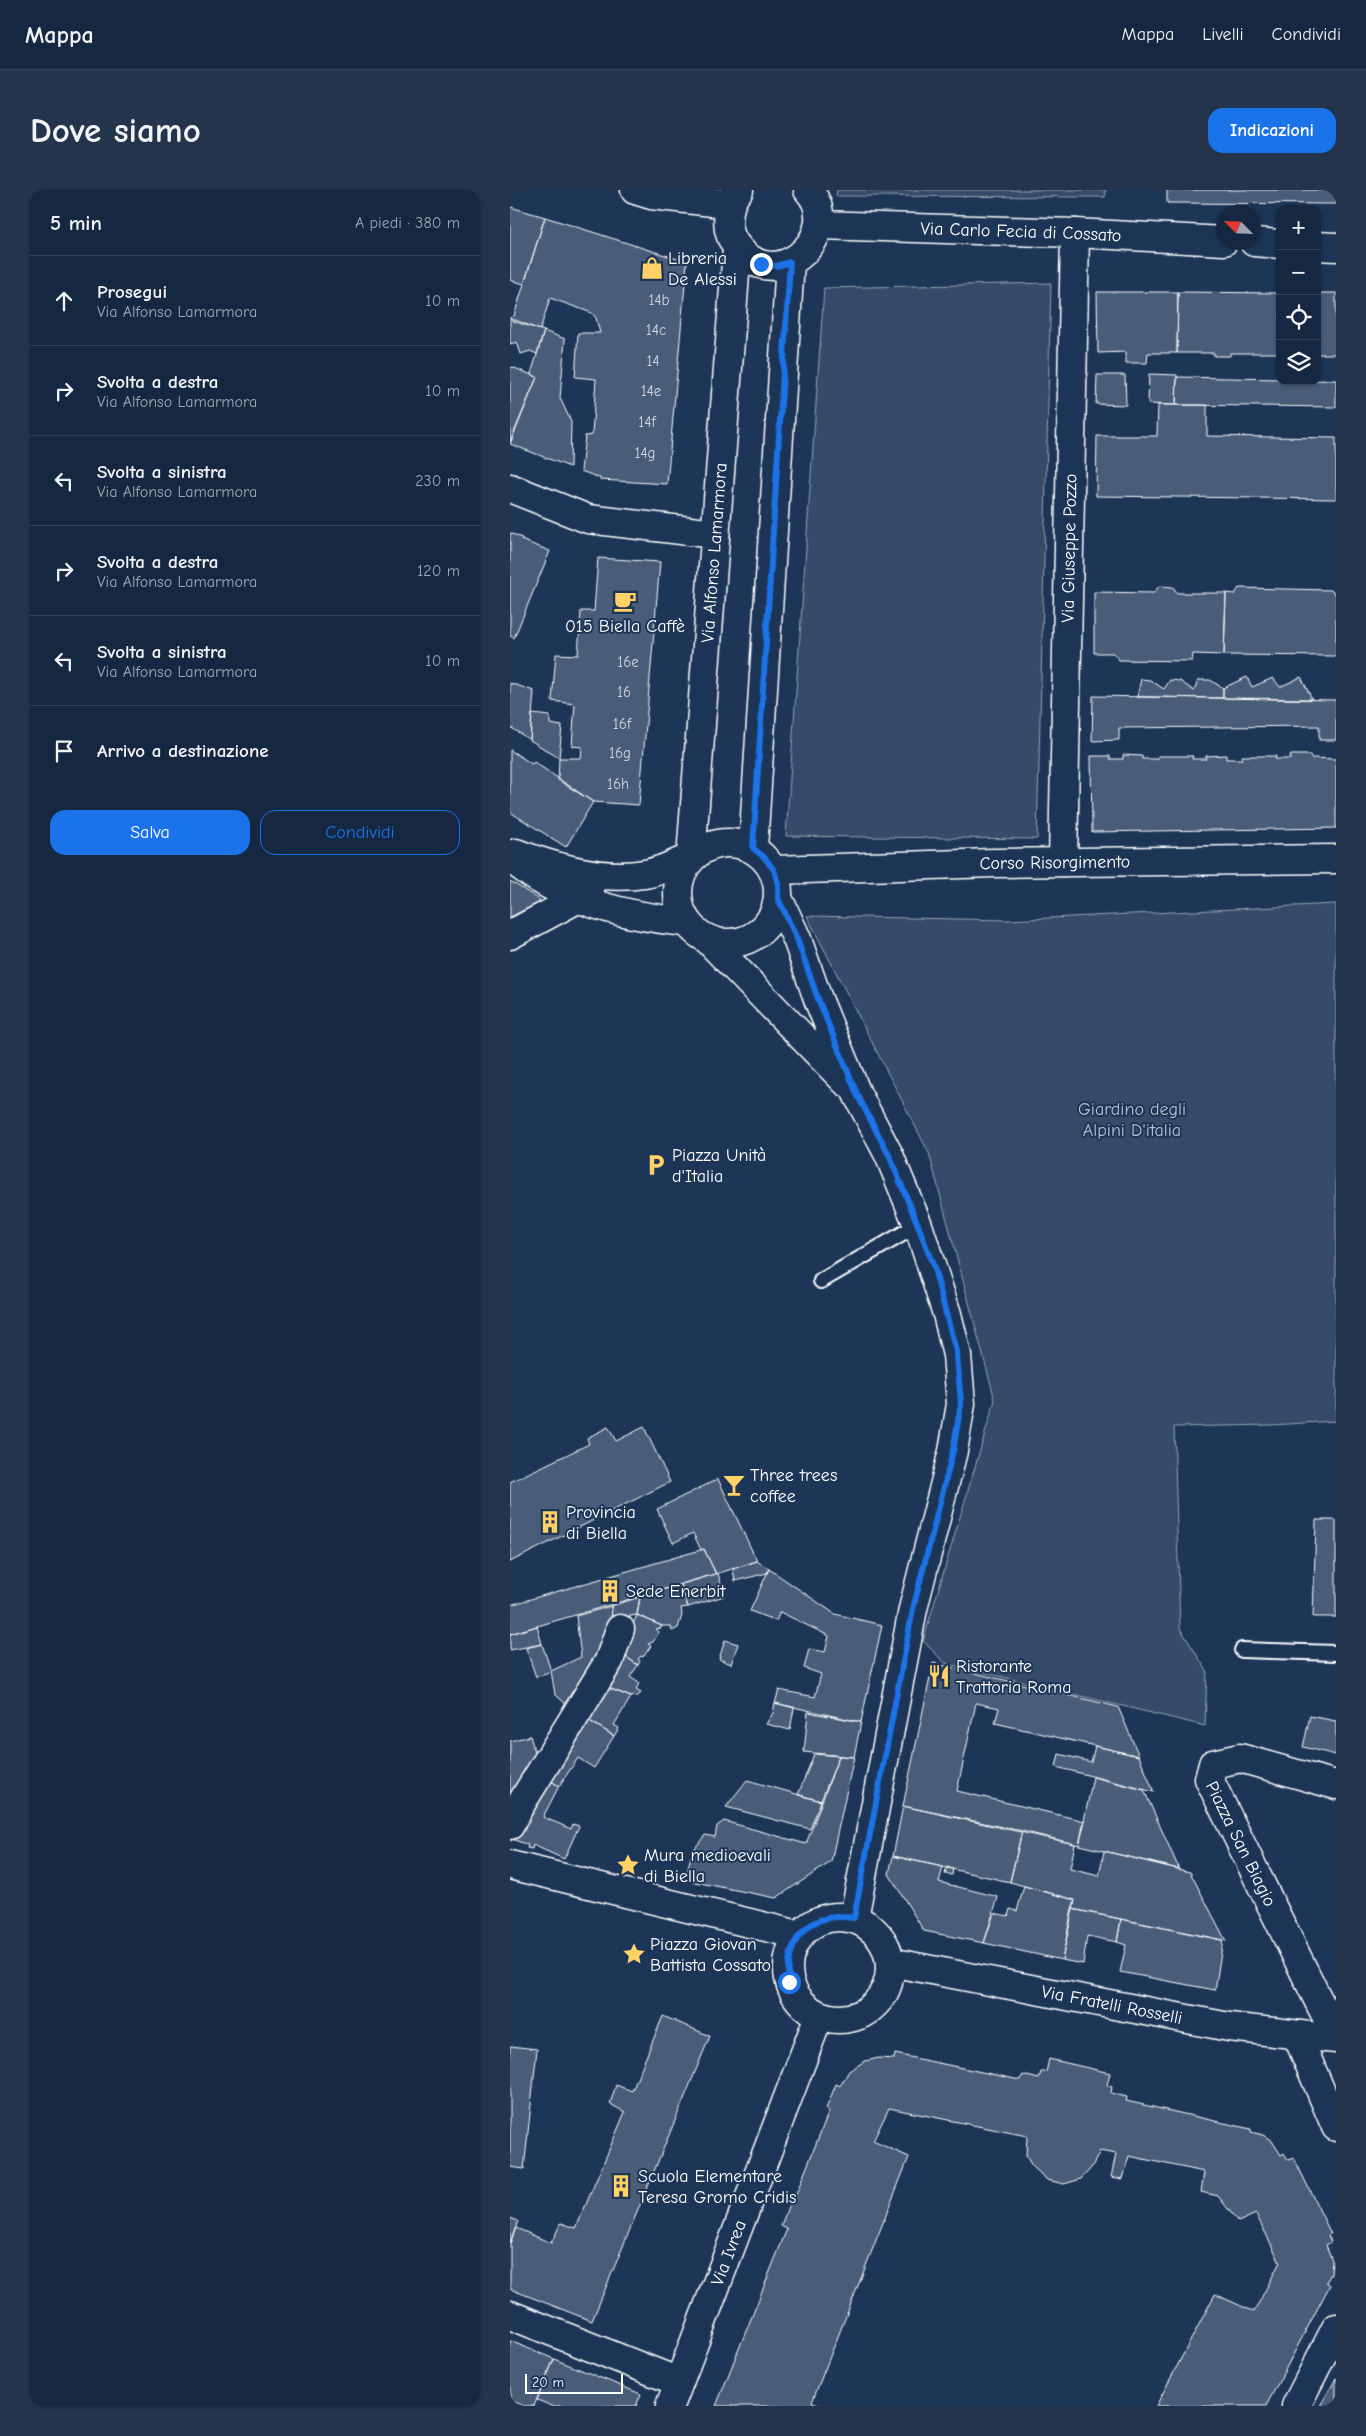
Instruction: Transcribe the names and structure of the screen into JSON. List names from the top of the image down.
{
  "streets": {
    "street": [
      "Via Carlo Fecia di Cossato",
      "Via Giuseppe Pozzo",
      "Via Alfonso Lamarmora",
      "Corso Risorgimento",
      "Piazza San Biagio",
      "Via Fratelli Rosselli",
      "Via Ivrea"
    ]
  },
  "crossings": [
    ["Via Carlo Fecia di Cossato", "Via Giuseppe Pozzo"],
    ["Via Giuseppe Pozzo", "Corso Risorgimento"],
    ["Via Alfonso Lamarmora", "Corso Risorgimento"],
    ["Piazza San Biagio", "Via Fratelli Rosselli"],
    ["Via Fratelli Rosselli", "Via Ivrea"]
  ],
  "parks": ["Giardino degli Alpini D'italia"],
  "places": {
    "shop": ["Libreria De Alessi"],
    "cafe": ["015 Biella Caffè"],
    "parking": ["Piazza Unità d'Italia"],
    "bar": ["Three trees coffee"],
    "building": ["Provincia di Biella", "Sede Enerbit", "Scuola Elementare Teresa Gromo Cridis"],
    "restaurant": ["Ristorante Trattoria Roma"],
    "place": ["Mura medioevali di Biella", "Piazza Giovan Battista Cossato"]
  },
  "house_numbers": [
    "14b",
    "14c",
    "14",
    "14e",
    "14f",
    "14g",
    "16e",
    "16",
    "16f",
    "16g",
    "16h"
  ],
  "scale_bar": "20 m",
  "north": "top left",
  "page": {
    "header": "Mappa",
    "nav": ["Mappa", "Livelli", "Condividi"],
    "buttons": [
      "Indicazioni",
      ["Salva", "Condividi"]
    ],
    "title": "Dove siamo",
    "heading": ["5 min", "A piedi · 380 m"],
    "map_buttons": ["+", "−"],
    "list": [
      ["Prosegui", "Via Alfonso Lamarmora", "10 m"],
      ["Svolta a destra", "Via Alfonso Lamarmora", "10 m"],
      ["Svolta a sinistra", "Via Alfonso Lamarmora", "230 m"],
      ["Svolta a destra", "Via Alfonso Lamarmora", "120 m"],
      ["Svolta a sinistra", "Via Alfonso Lamarmora", "10 m"],
      "Arrivo a destinazione"
    ],
    "scale": "20 m"
  }
}
